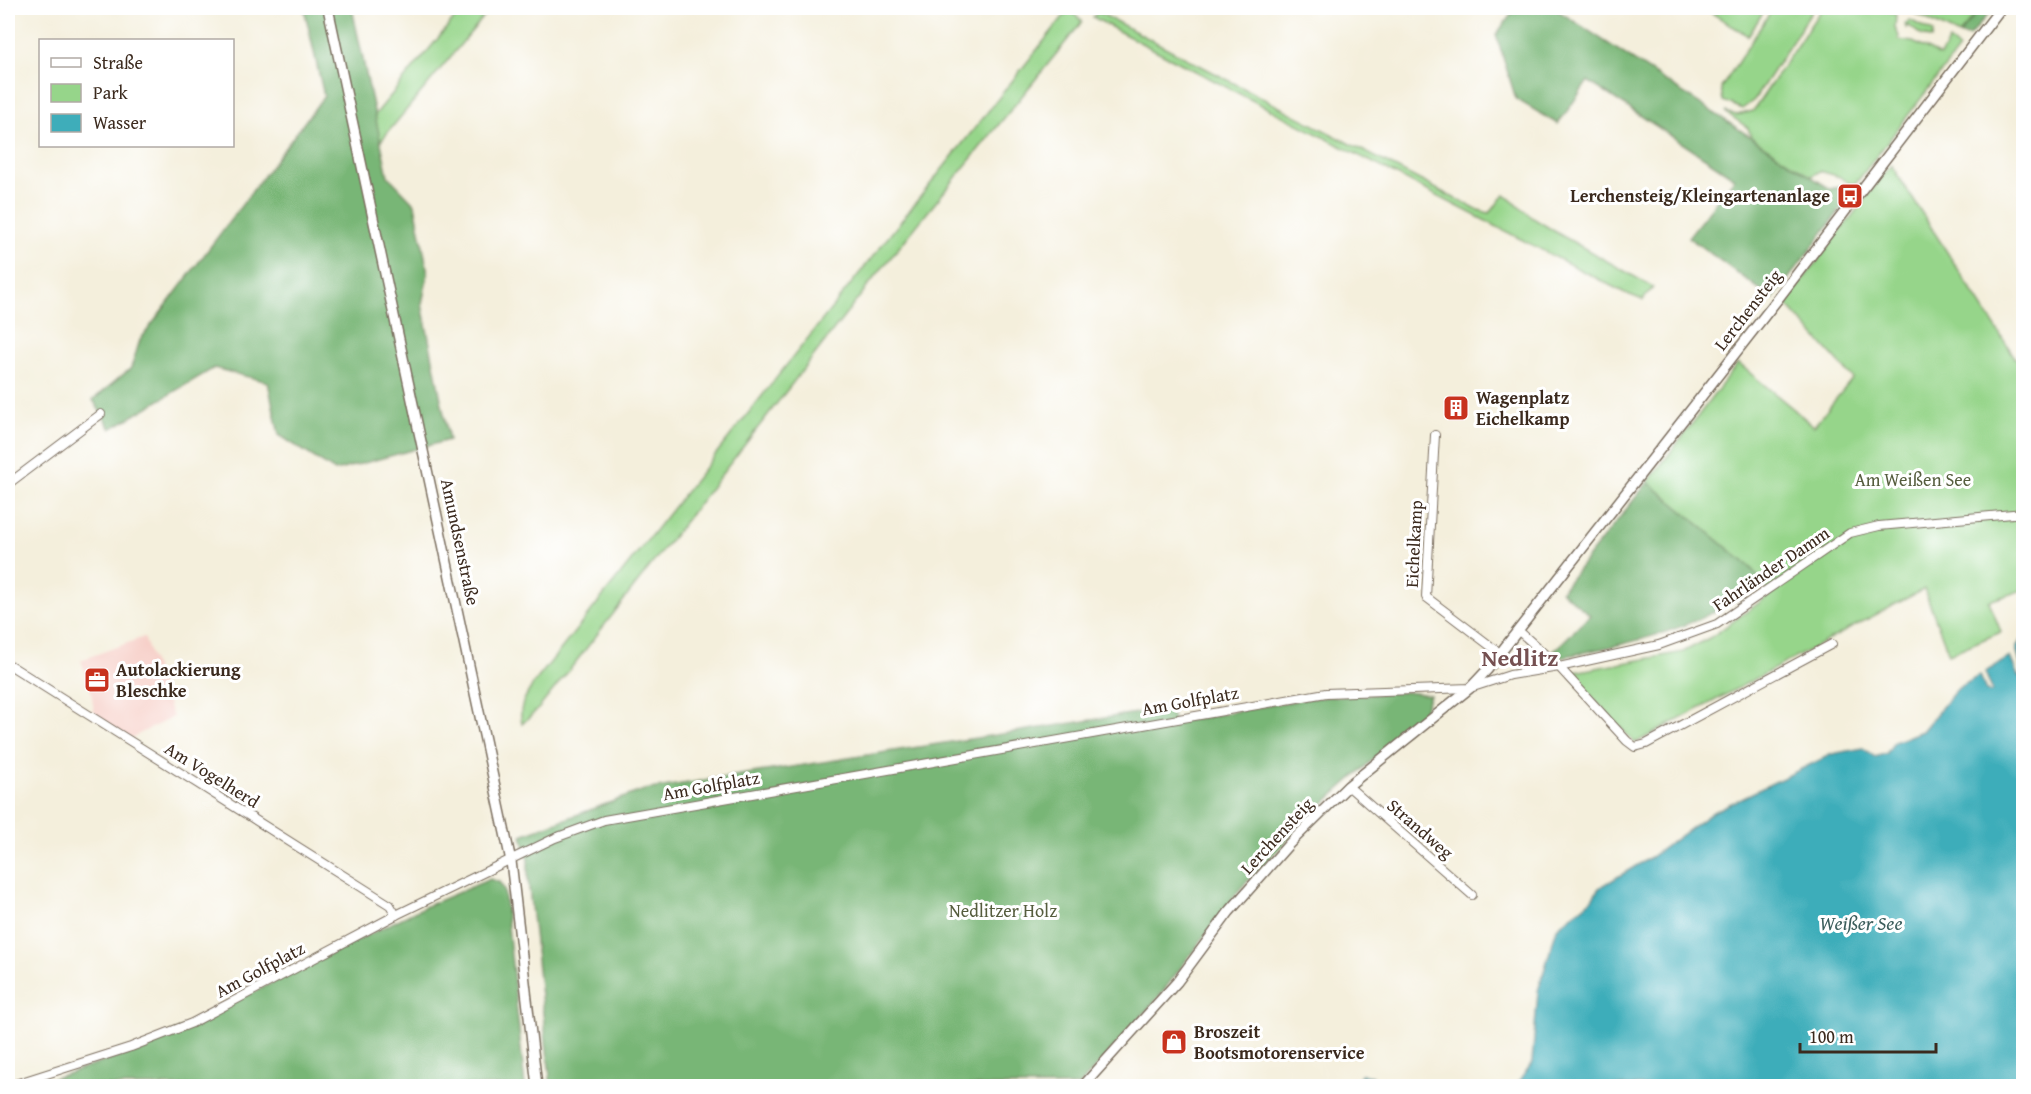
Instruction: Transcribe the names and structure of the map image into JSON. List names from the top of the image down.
{
  "streets": {
    "street": [
      "Lerchensteig",
      "Amundsenstraße",
      "Eichelkamp",
      "Fahrländer Damm",
      "Am Golfplatz",
      "Am Vogelherd",
      "Strandweg"
    ]
  },
  "crossings": [
    ["Lerchensteig", "Eichelkamp"],
    ["Lerchensteig", "Fahrländer Damm"],
    ["Lerchensteig", "Am Golfplatz"],
    ["Lerchensteig", "Strandweg"],
    ["Amundsenstraße", "Am Golfplatz"],
    ["Fahrländer Damm", "Am Golfplatz"],
    ["Am Golfplatz", "Am Vogelherd"]
  ],
  "districts": ["Nedlitz"],
  "water": ["Weißer See"],
  "parks": ["Am Weißen See", "Nedlitzer Holz"],
  "places": {
    "bus stop": ["Lerchensteig/Kleingartenanlage"],
    "building": ["Wagenplatz Eichelkamp"],
    "office": ["Autolackierung Bleschke"],
    "shop": ["Broszeit Bootsmotorenservice"]
  },
  "legend": ["Straße", "Park", "Wasser"],
  "scale_bar": "100 m"
}
